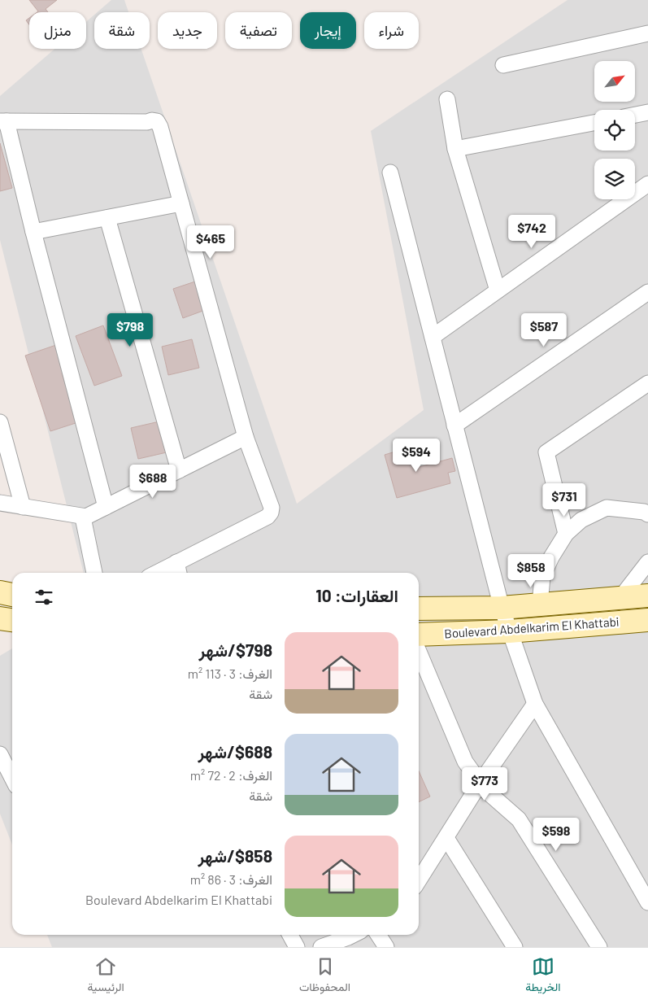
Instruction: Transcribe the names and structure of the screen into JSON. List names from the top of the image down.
{
  "streets": {
    "street": ["Boulevard Abdelkarim El Khattabi"]
  },
  "north": "top right",
  "page": {
    "chip": [
      "شراء",
      "إيجار",
      "تصفية",
      "جديد",
      "شقة",
      "منزل"
    ],
    "price": [
      "$742",
      "$465",
      "$798",
      "$587",
      "$594",
      "$688",
      "$731",
      "$858",
      "$773",
      "$598"
    ],
    "heading": "العقارات: 10",
    "list": [
      {
        "name": "$798/شهر",
        "note": "الغرف: 3 · 113 m² · شقة"
      },
      {
        "name": "$688/شهر",
        "note": "الغرف: 2 · 72 m² · شقة"
      },
      {
        "name": "$858/شهر",
        "note": "الغرف: 3 · 86 m² · Boulevard Abdelkarim El Khattabi"
      }
    ],
    "tabs": ["الخريطة", "المحفوظات", "الرئيسية"]
  }
}
